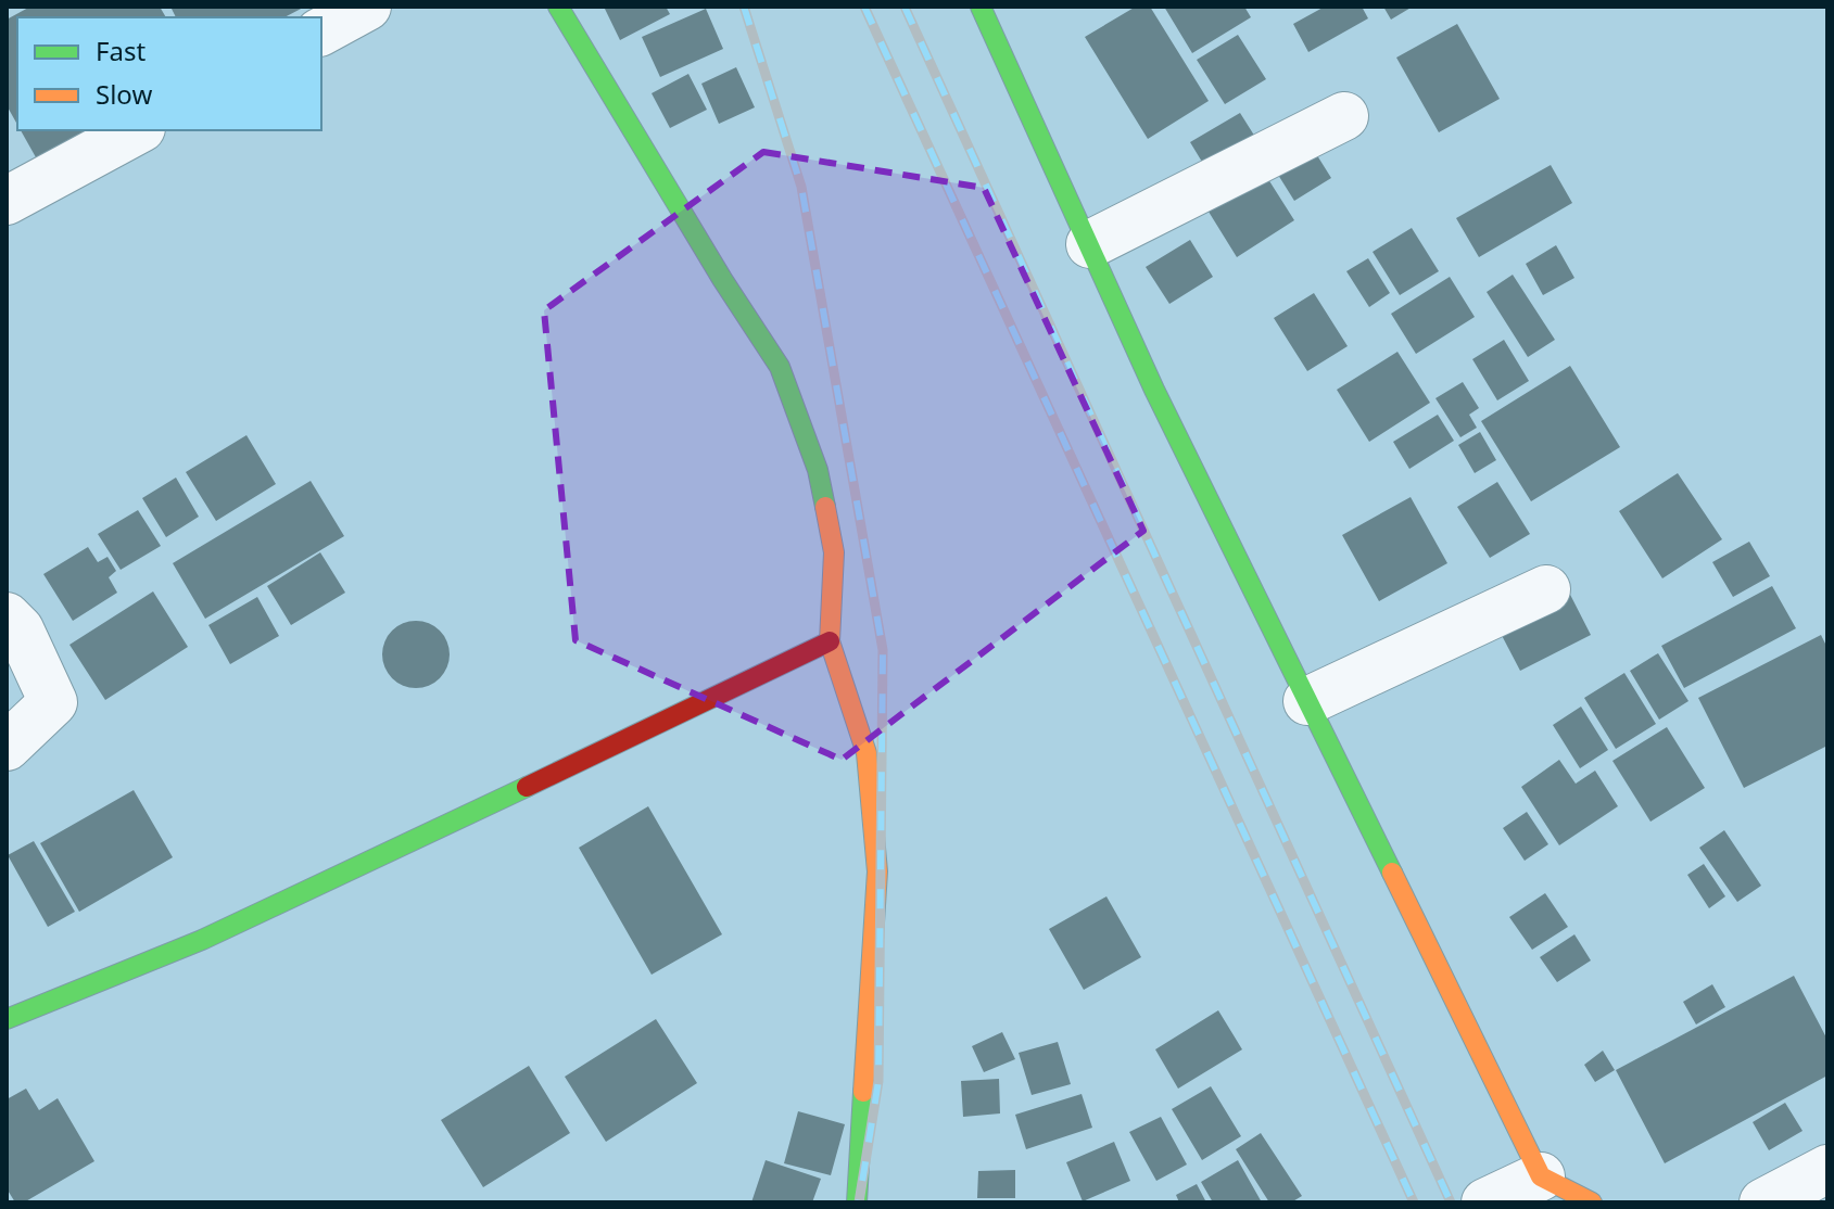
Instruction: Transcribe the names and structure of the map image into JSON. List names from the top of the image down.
{
  "legend": ["Fast", "Slow"]
}
